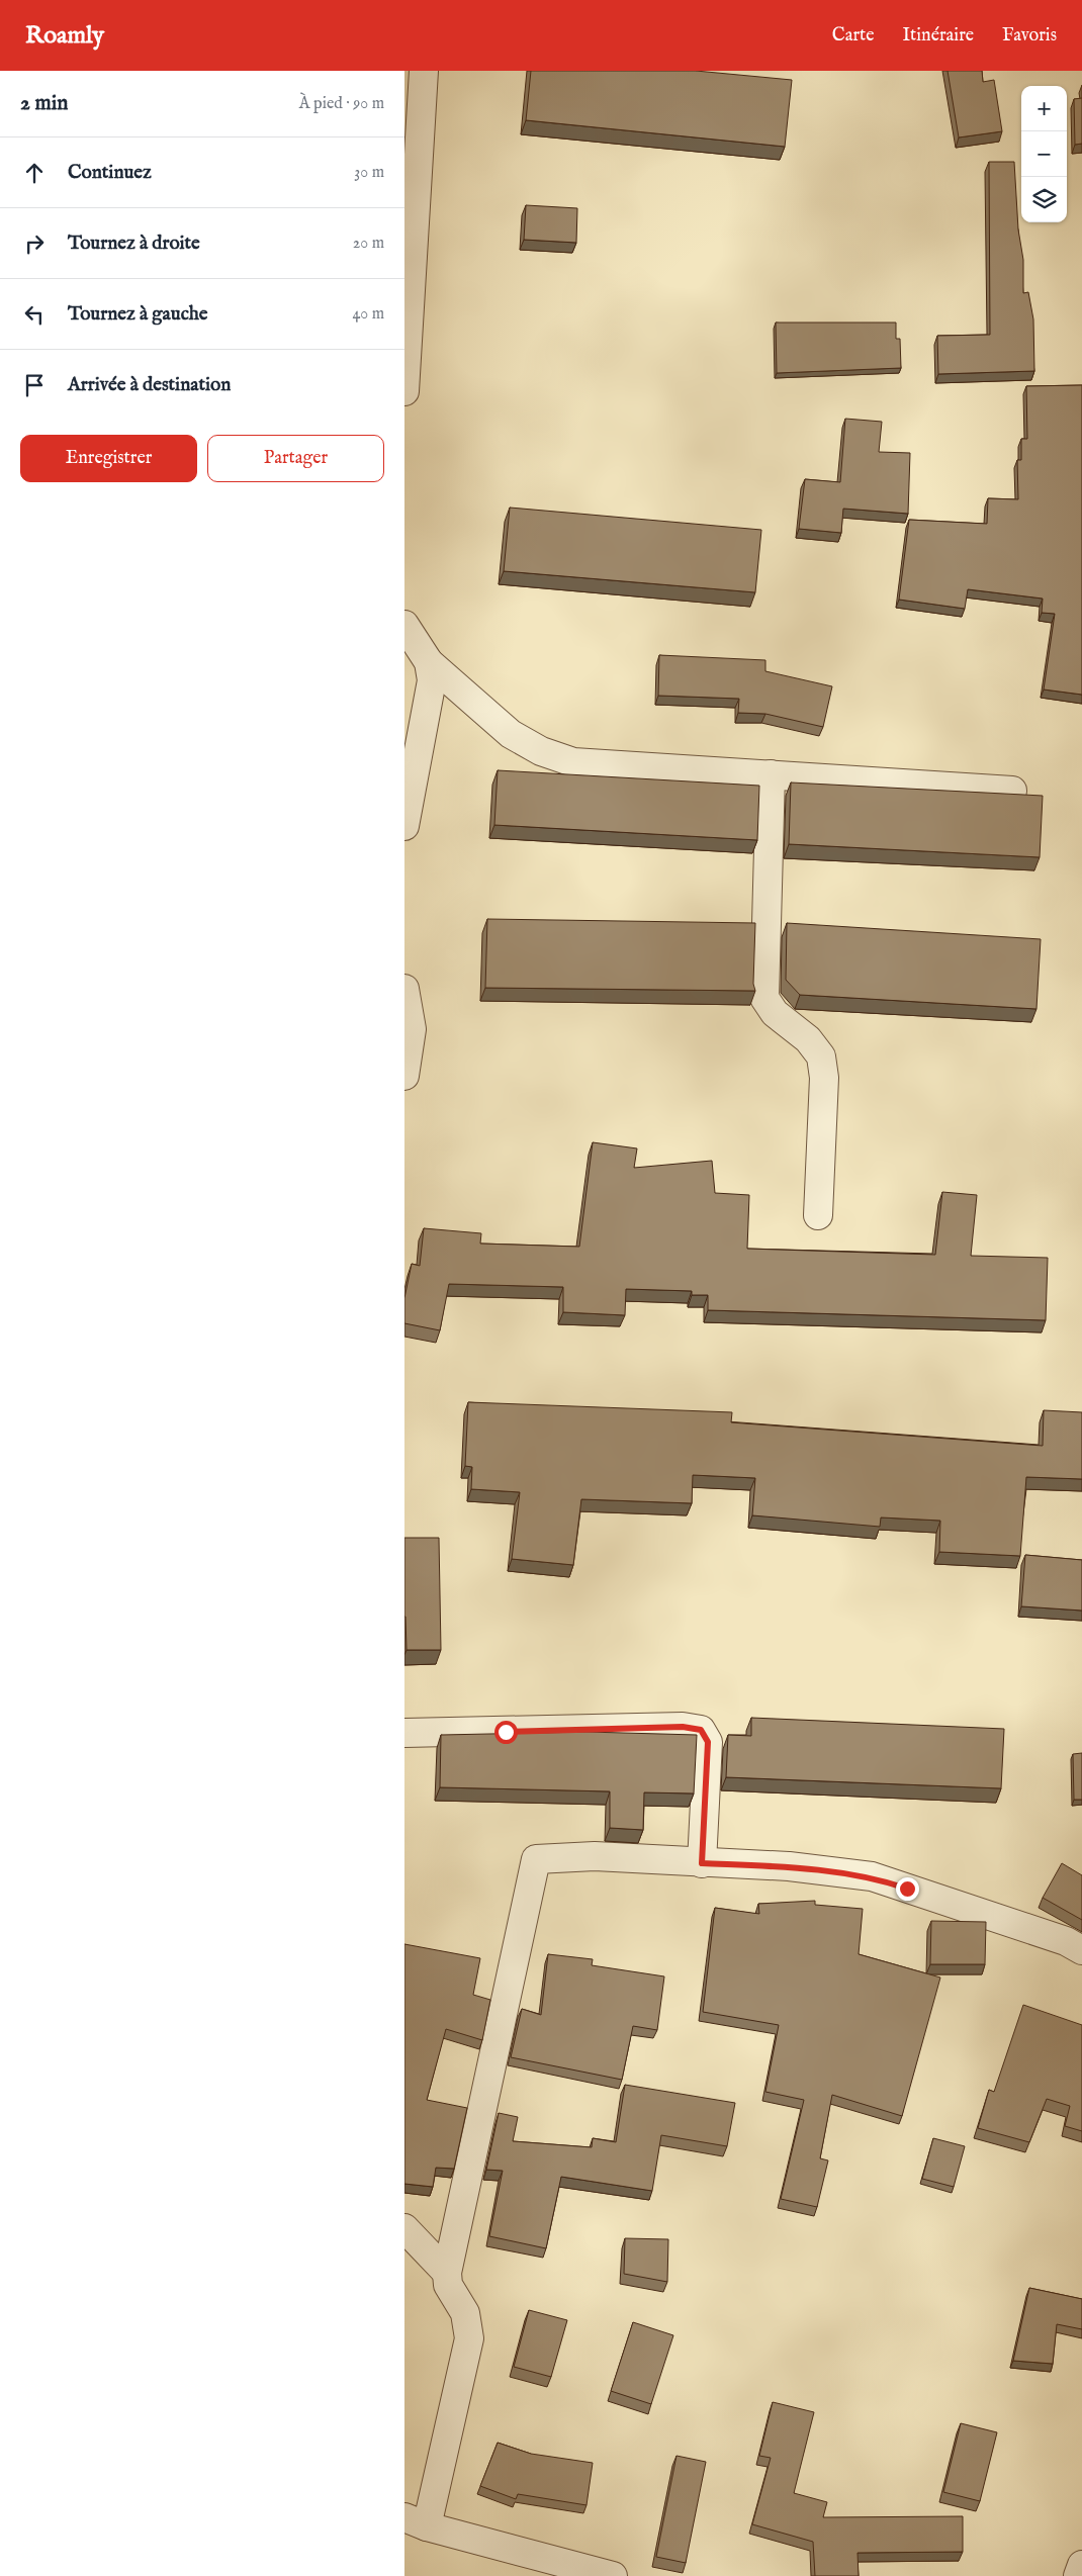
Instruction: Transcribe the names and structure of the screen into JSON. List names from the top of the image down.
{
  "page": {
    "header": "Roamly",
    "nav": ["Carte", "Itinéraire", "Favoris"],
    "heading": ["2 min", "À pied · 90 m"],
    "map_buttons": ["+", "−"],
    "list": [
      ["Continuez", "30 m"],
      ["Tournez à droite", "20 m"],
      ["Tournez à gauche", "40 m"],
      "Arrivée à destination"
    ],
    "buttons": ["Enregistrer", "Partager"]
  }
}
